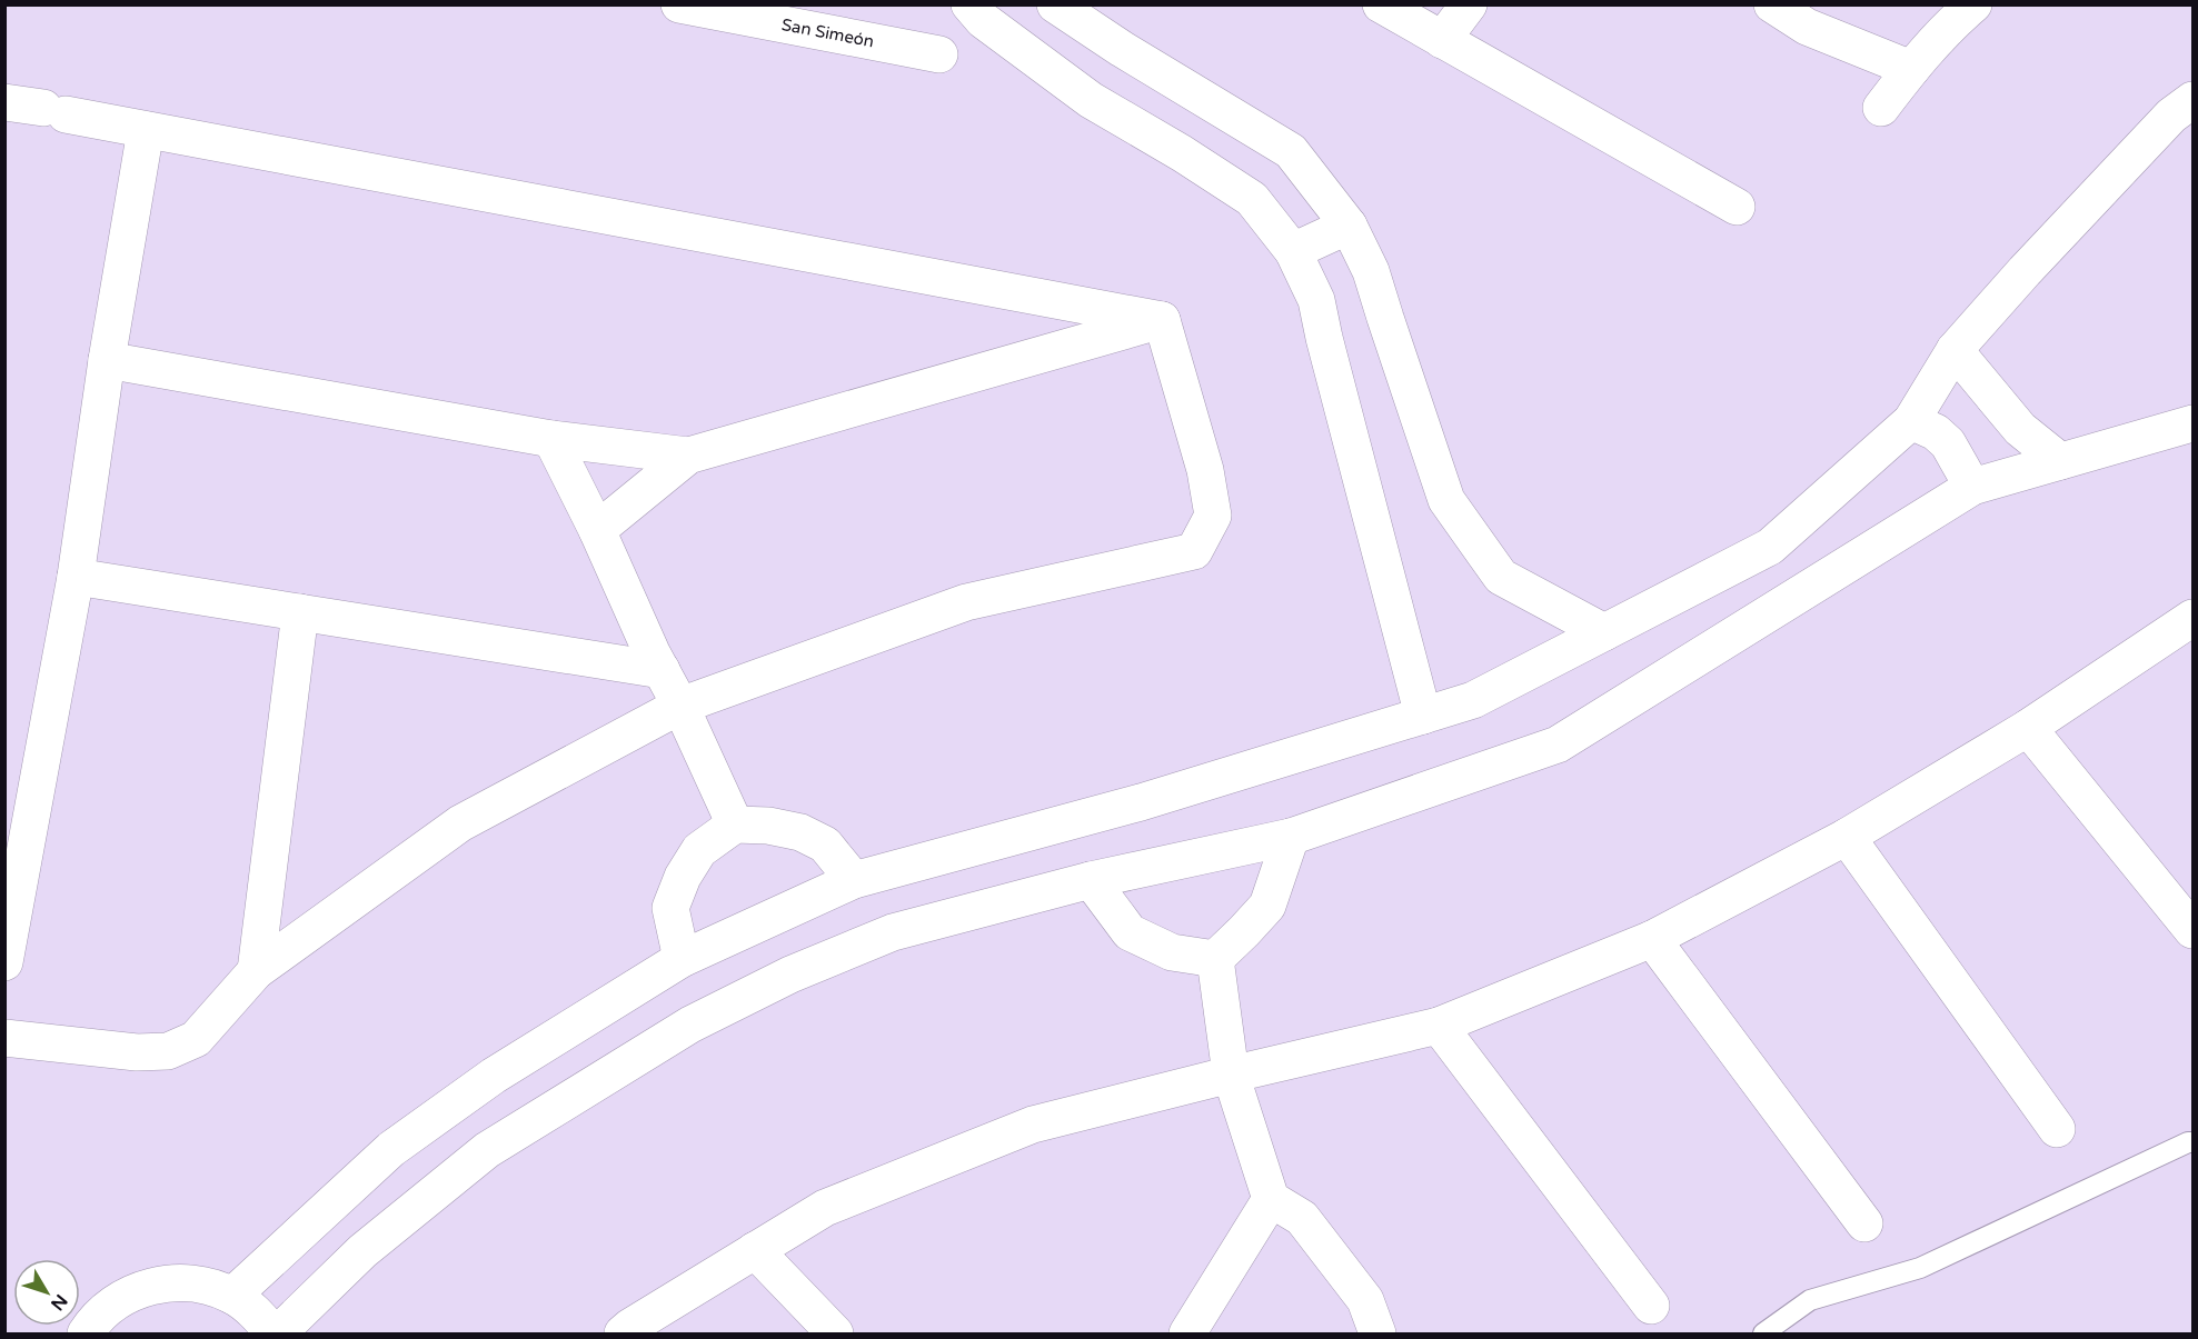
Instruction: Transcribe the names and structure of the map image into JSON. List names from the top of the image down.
{
  "streets": {
    "street": ["San Simeón"]
  },
  "north": "bottom right"
}
